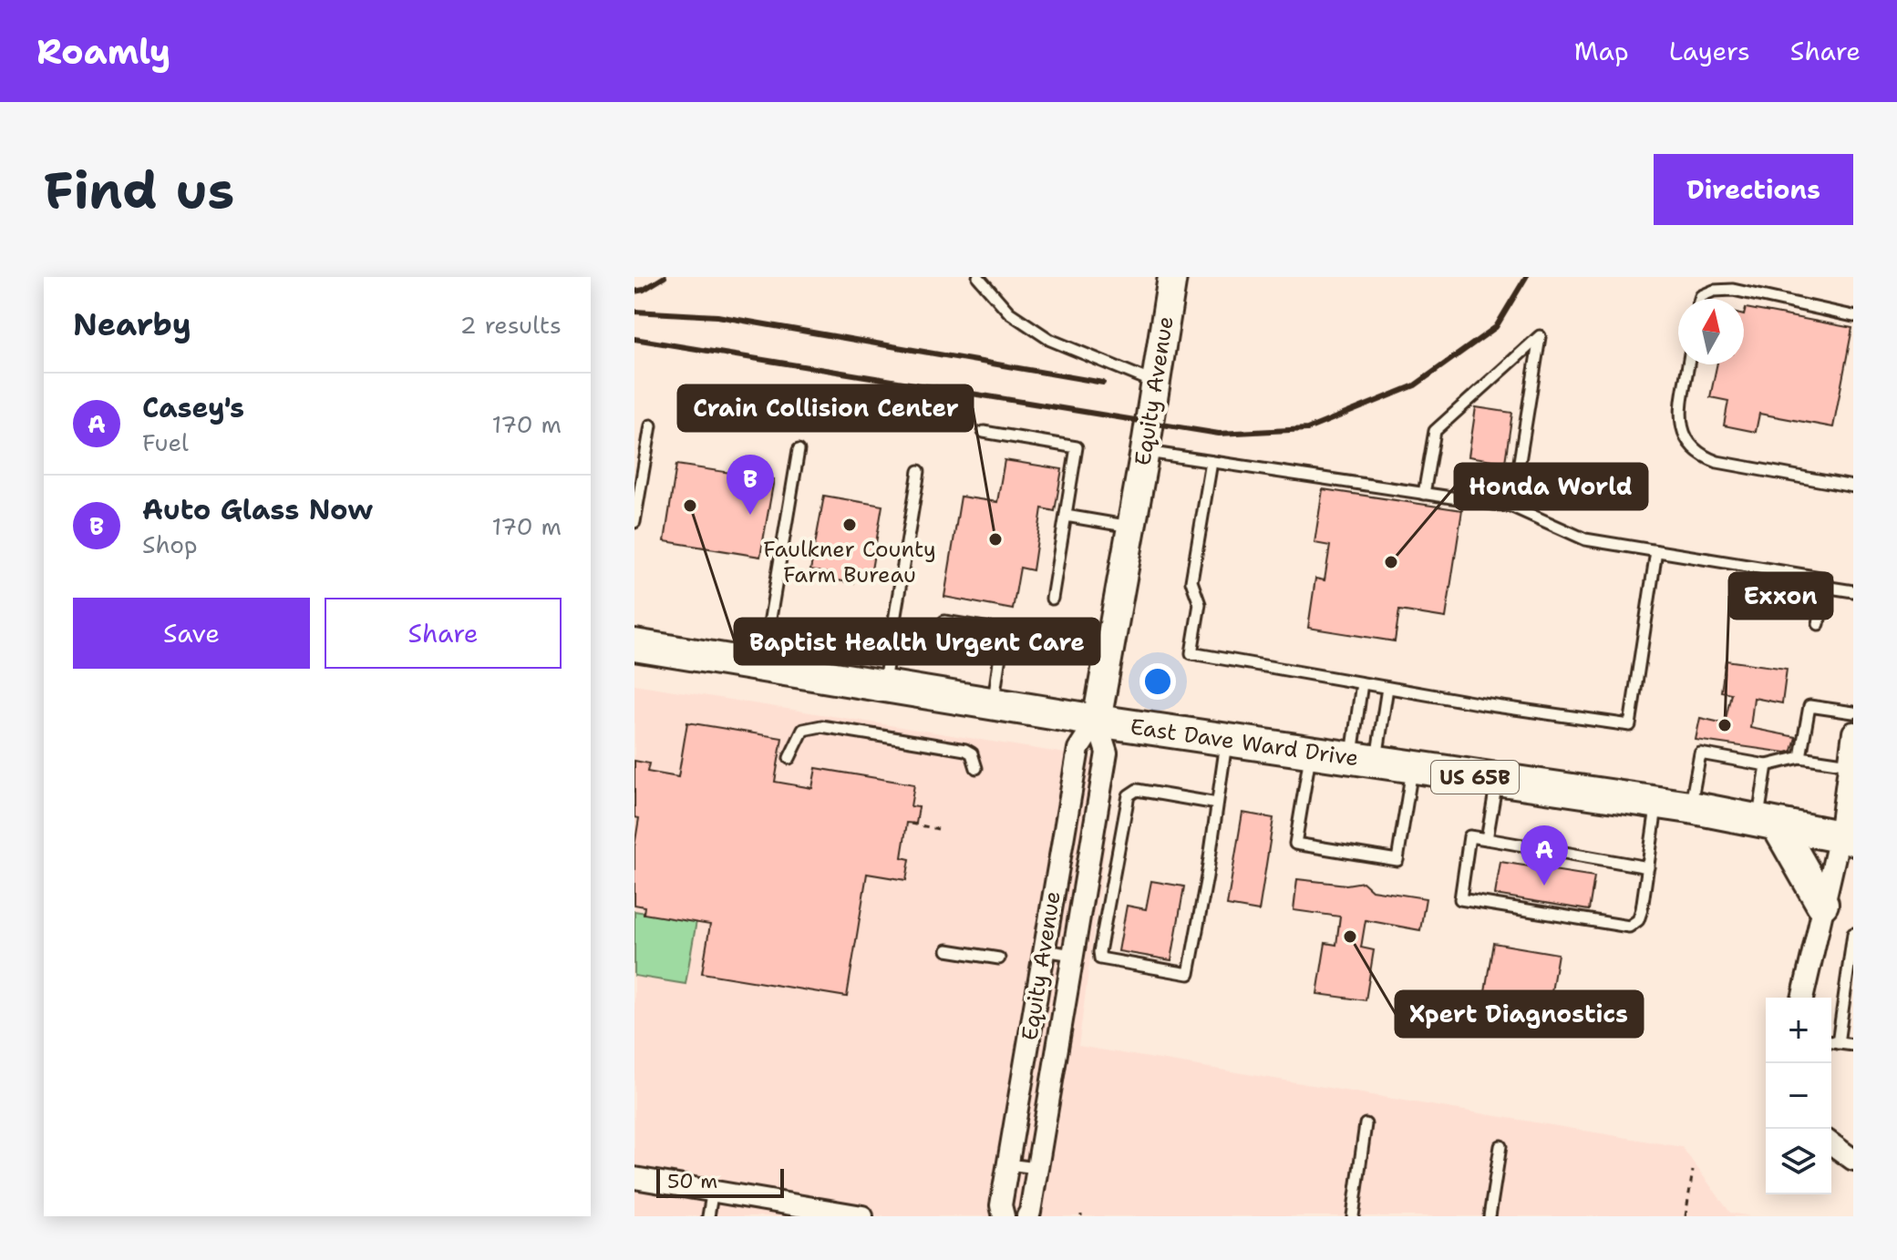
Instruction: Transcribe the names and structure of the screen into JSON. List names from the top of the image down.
{
  "streets": {
    "main road": ["East Dave Ward Drive", "US 65B"],
    "street": ["Equity Avenue"]
  },
  "crossings": [
    ["Equity Avenue", "East Dave Ward Drive"]
  ],
  "places": [
    "Baptist Health Urgent Care",
    "Faulkner County Farm Bureau",
    "Crain Collision Center",
    "Honda World",
    "Exxon",
    "Xpert Diagnostics"
  ],
  "scale_bar": "50 m",
  "north": "top",
  "page": {
    "header": "Roamly",
    "nav": ["Map", "Layers", "Share"],
    "buttons": [
      "Directions",
      ["Save", "Share"]
    ],
    "title": "Find us",
    "heading": ["Nearby", "2 results"],
    "list": [
      {
        "mark": "A",
        "name": "Casey's",
        "note": "Fuel",
        "value": "170 m"
      },
      {
        "mark": "B",
        "name": "Auto Glass Now",
        "note": "Shop",
        "value": "170 m"
      }
    ],
    "pins": ["B", "A"],
    "map_buttons": ["+", "−"],
    "scale": "50 m"
  }
}
